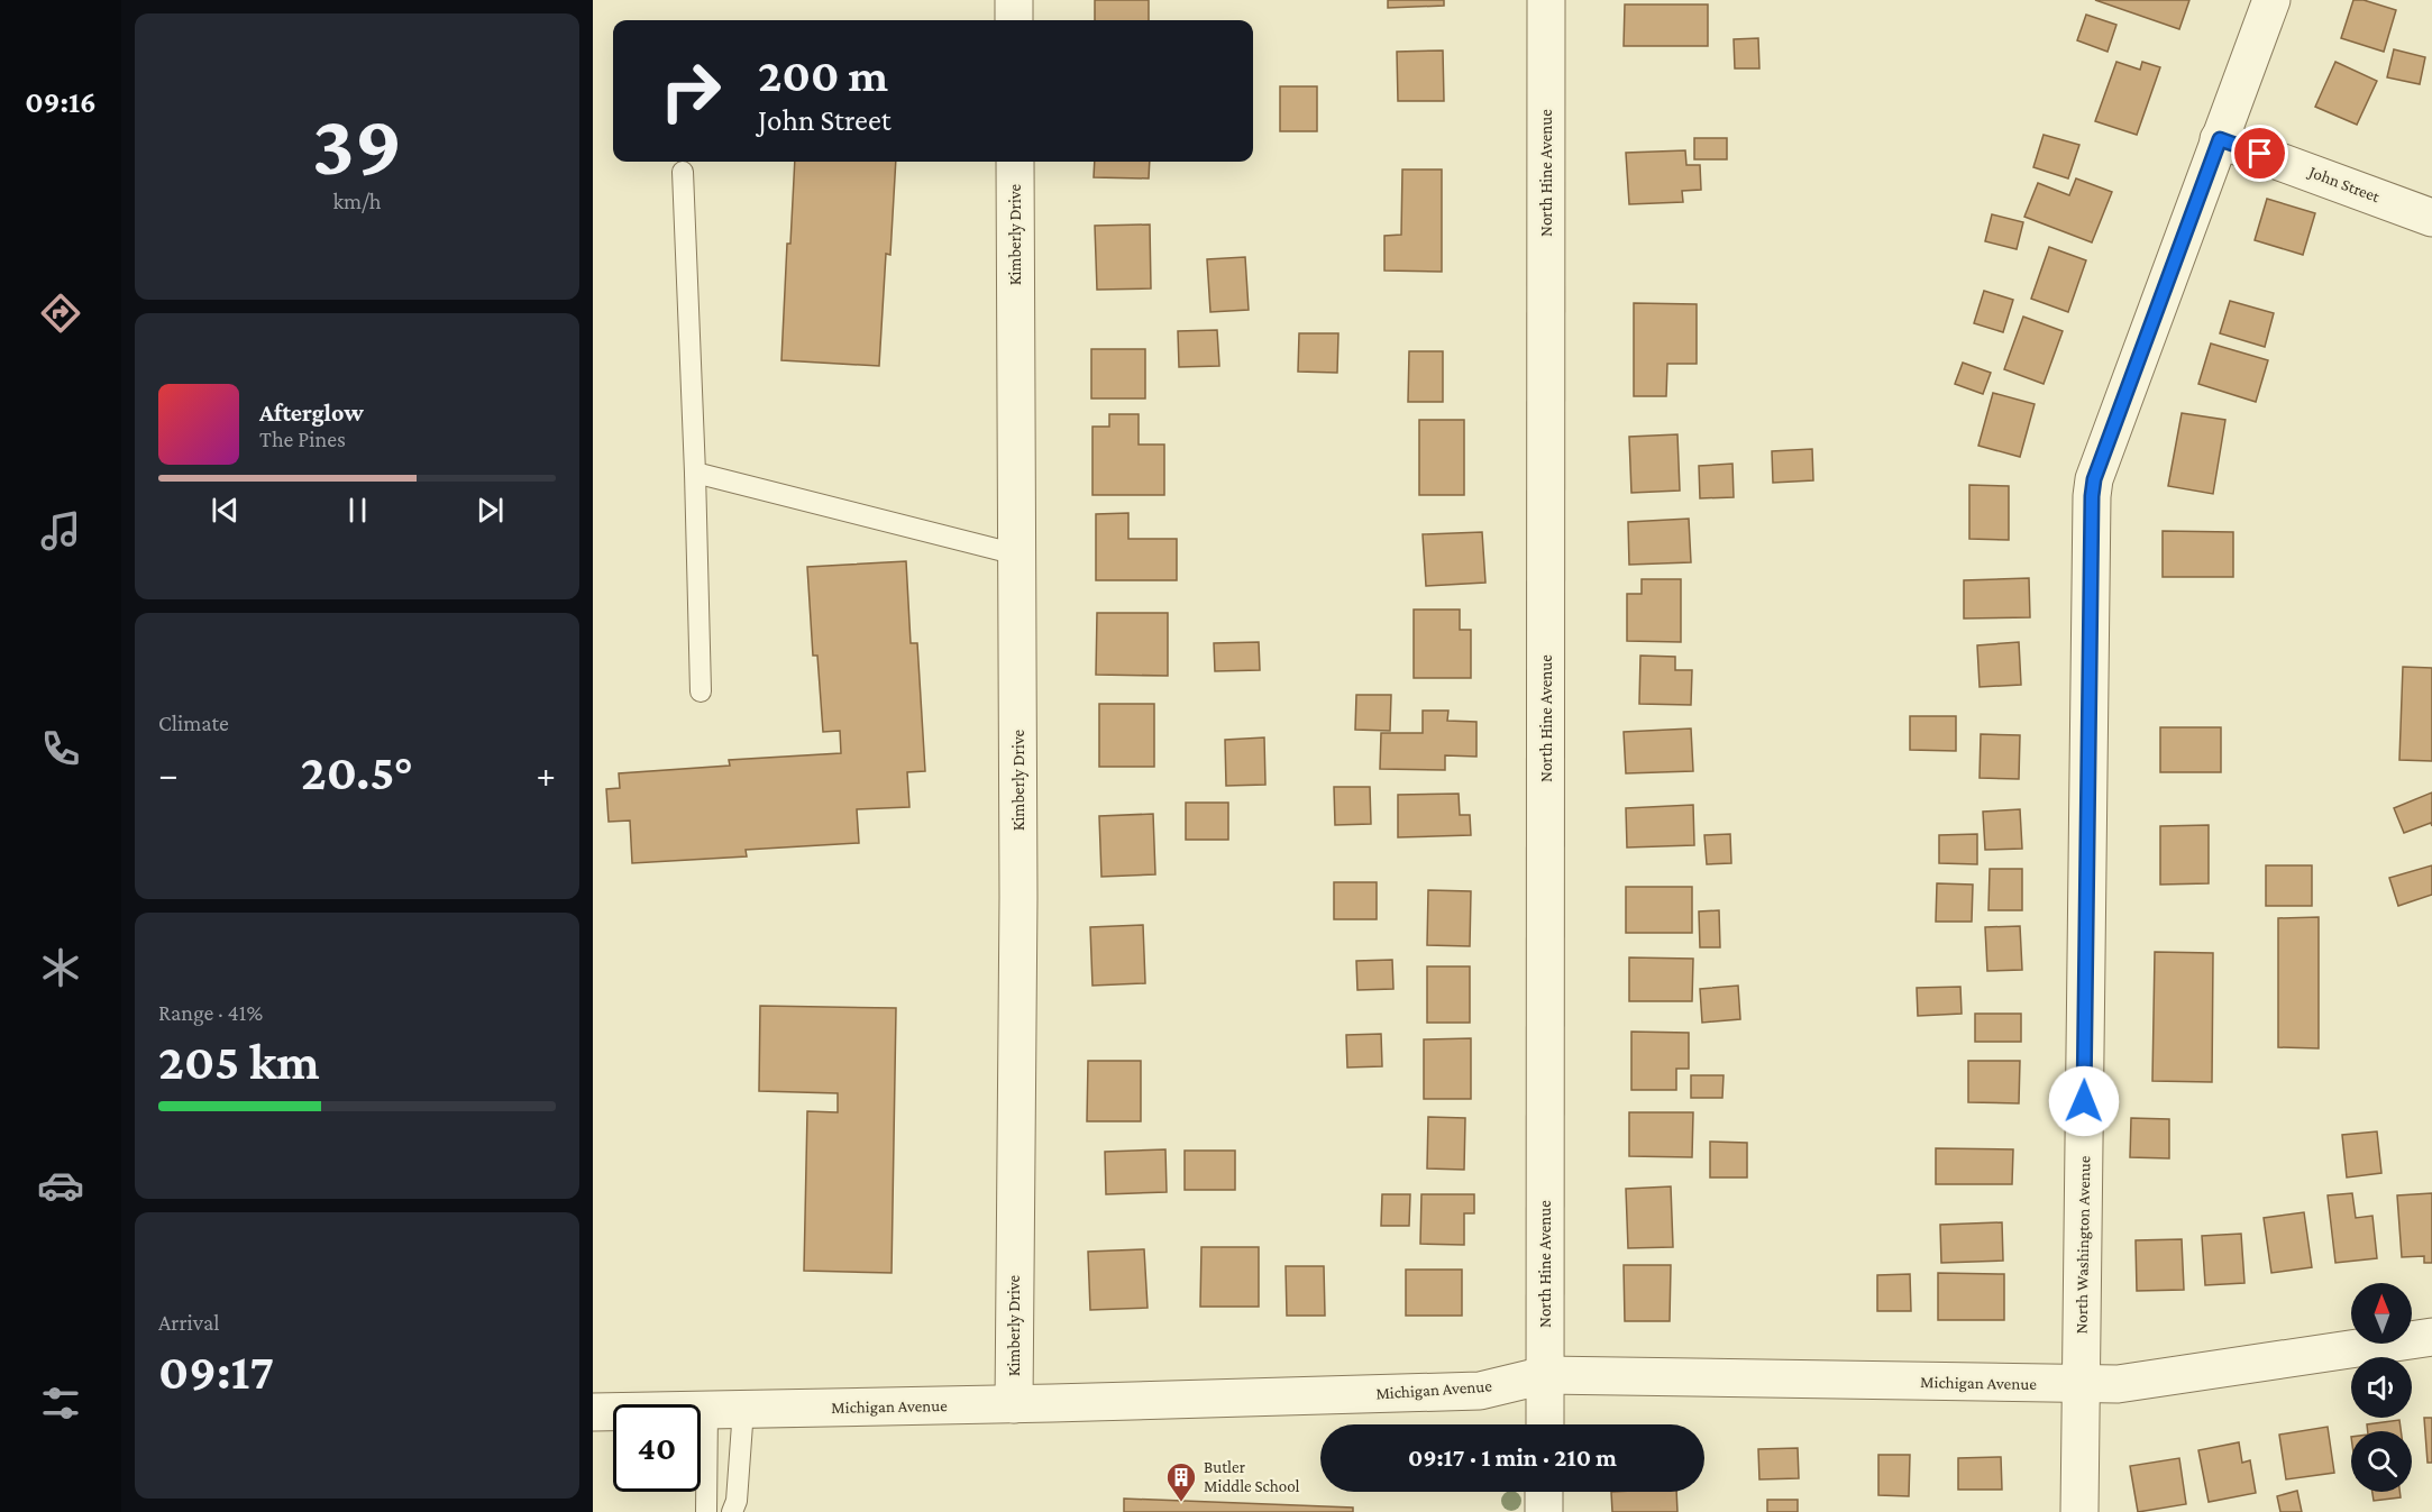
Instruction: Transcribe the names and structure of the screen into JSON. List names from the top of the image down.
{
  "streets": {
    "street": [
      "North Hine Avenue",
      "John Street",
      "Kimberly Drive",
      "North Washington Avenue",
      "Michigan Avenue"
    ]
  },
  "crossings": [
    ["North Hine Avenue", "Michigan Avenue"],
    ["John Street", "North Washington Avenue"],
    ["Kimberly Drive", "Michigan Avenue"],
    ["North Washington Avenue", "Michigan Avenue"]
  ],
  "places": {
    "building": ["Butler Middle School"]
  },
  "north": "top",
  "page": {
    "tabs": "09:16",
    "tile": [
      ["39", "km/h"],
      "Climate",
      ["Range · 41%", "205 km"],
      ["Arrival", "09:17"]
    ],
    "turn": ["200 m", "John Street"],
    "song": ["Afterglow", "The Pines"],
    "heat": ["−", "20.5°", "+"],
    "limit": "40",
    "trip": "09:17 · 1 min · 210 m"
  }
}
